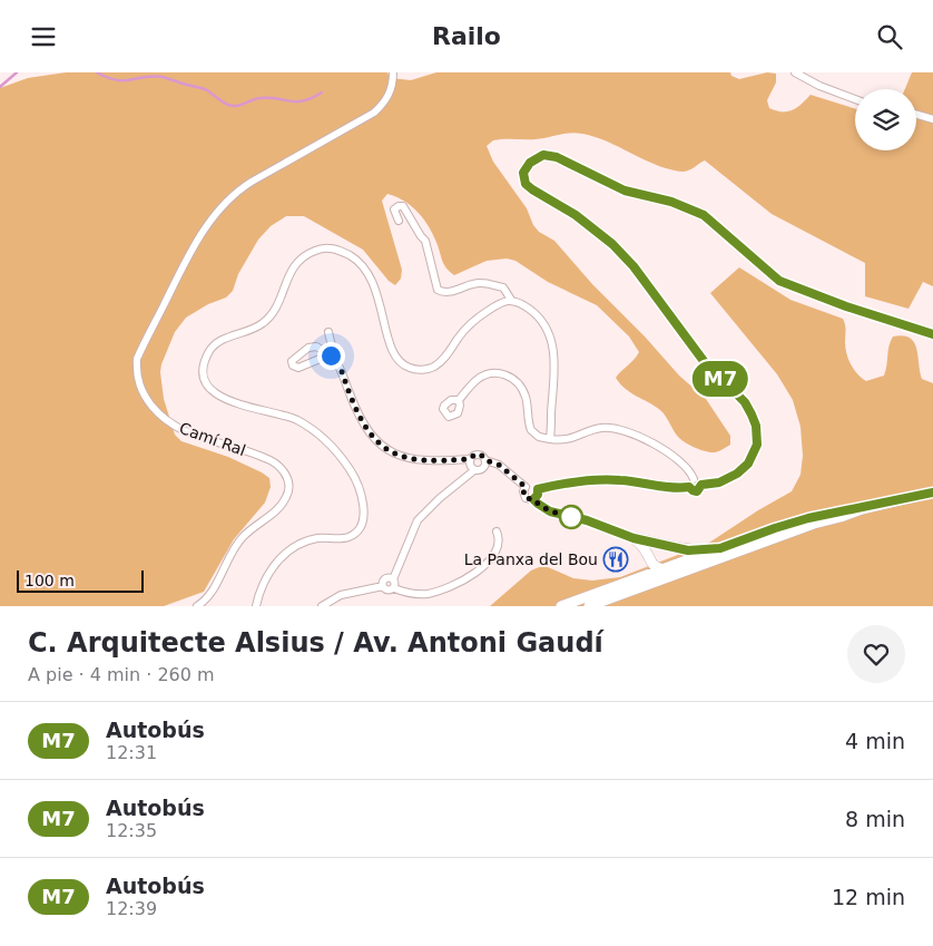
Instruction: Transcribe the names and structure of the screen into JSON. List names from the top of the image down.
{
  "streets": {
    "street": ["Camí Ral"]
  },
  "places": {
    "restaurant": ["La Panxa del Bou"]
  },
  "lines": ["bus line M7"],
  "scale_bar": "100 m",
  "page": {
    "header": "Railo",
    "on_map": "M7",
    "scale": "100 m",
    "heading": ["C. Arquitecte Alsius / Av. Antoni Gaudí", "A pie · 4 min · 260 m"],
    "list": [
      {
        "mark": "M7",
        "name": "Autobús",
        "note": "12:31",
        "value": "4 min"
      },
      {
        "mark": "M7",
        "name": "Autobús",
        "note": "12:35",
        "value": "8 min"
      },
      {
        "mark": "M7",
        "name": "Autobús",
        "note": "12:39",
        "value": "12 min"
      }
    ]
  }
}
